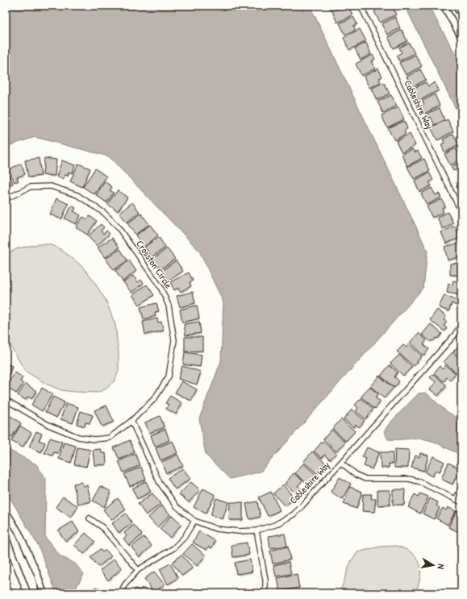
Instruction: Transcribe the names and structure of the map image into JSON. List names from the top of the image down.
{
  "streets": {
    "street": ["Cableshire Way", "Crosston Circle"]
  },
  "crossings": [
    ["Cableshire Way", "Crosston Circle"]
  ],
  "north": "right"
}
